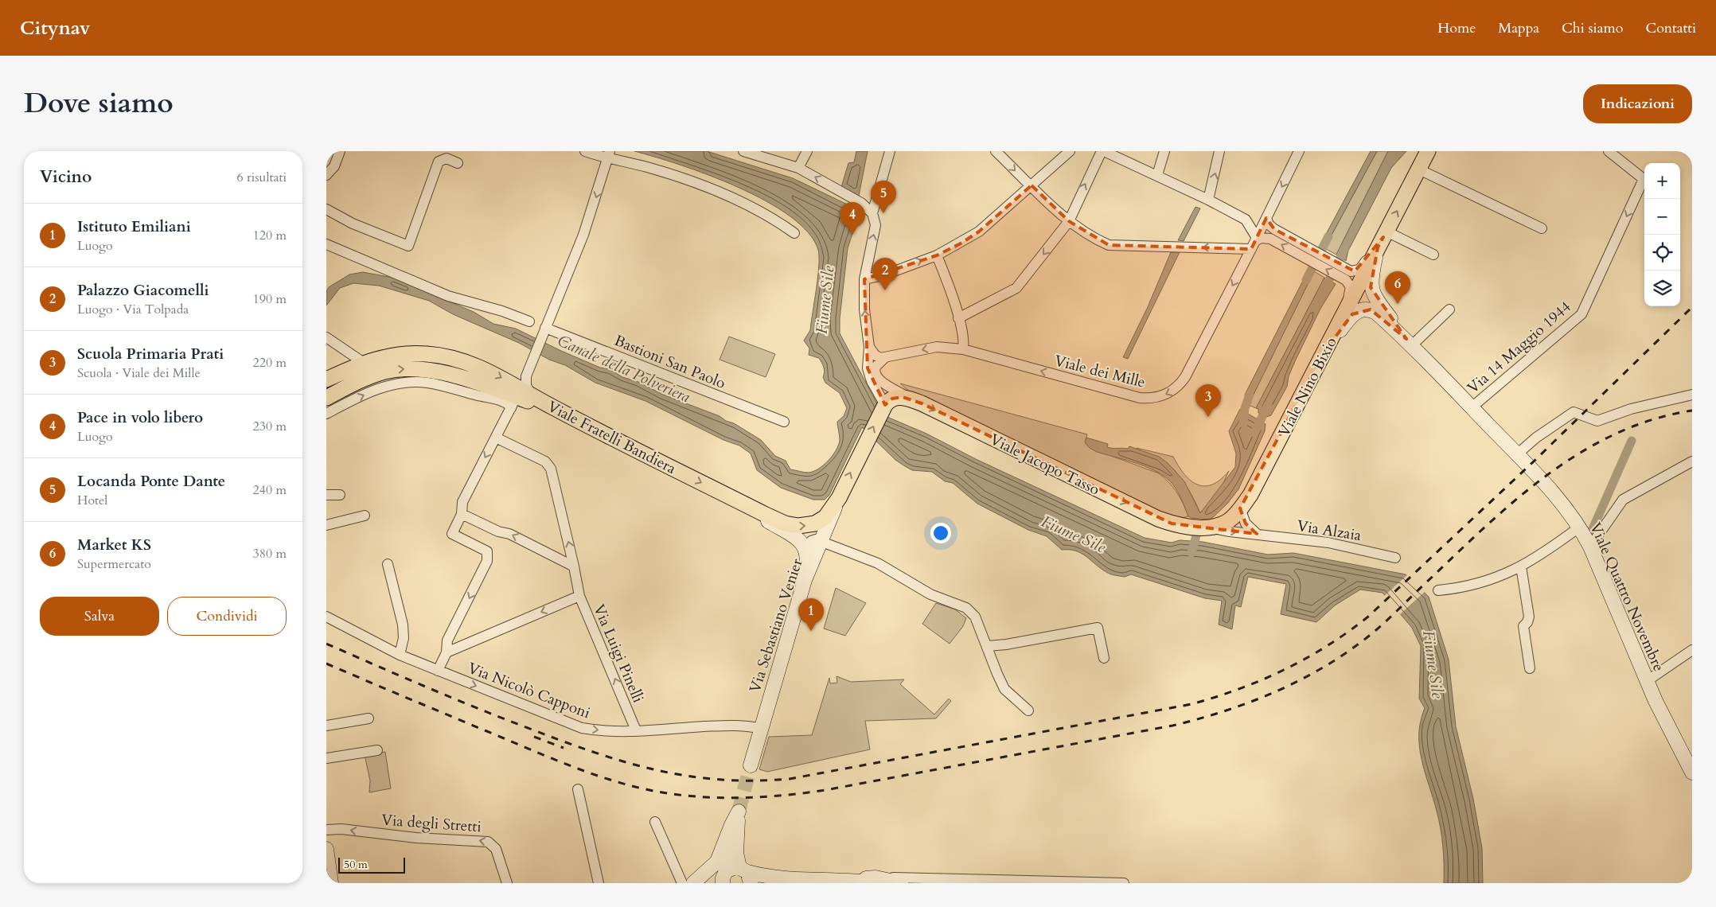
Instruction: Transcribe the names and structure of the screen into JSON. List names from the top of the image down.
{
  "streets": {
    "main road": [
      "Viale Nino Bixio",
      "Viale Fratelli Bandiera",
      "Viale Jacopo Tasso",
      "Viale Quattro Novembre",
      "Via Sebastiano Venier"
    ],
    "street": [
      "Via 14 Maggio 1944",
      "Bastioni San Paolo",
      "Viale dei Mille",
      "Via Alzaia",
      "Via Luigi Pinelli",
      "Via Nicolò Capponi",
      "Via degli Stretti"
    ]
  },
  "crossings": [
    ["Via 14 Maggio 1944", "Viale Quattro Novembre"],
    ["Viale dei Mille", "Viale Jacopo Tasso"],
    ["Viale Nino Bixio", "Viale Jacopo Tasso"],
    ["Viale Nino Bixio", "Via Alzaia"],
    ["Viale Nino Bixio", "Viale Quattro Novembre"],
    ["Viale Fratelli Bandiera", "Via Sebastiano Venier"],
    ["Viale Jacopo Tasso", "Via Alzaia"],
    ["Via Luigi Pinelli", "Via Nicolò Capponi"]
  ],
  "one_way": [
    "Via 14 Maggio 1944",
    "Viale dei Mille",
    "Viale Fratelli Bandiera",
    "Viale Jacopo Tasso",
    "Via Nicolò Capponi",
    "Via degli Stretti"
  ],
  "water": ["Fiume Sile", "Canale della Polveriera"],
  "scale_bar": "50 m",
  "page": {
    "header": "Citynav",
    "nav": [
      "Home",
      "Mappa",
      "Chi siamo",
      "Contatti"
    ],
    "title": "Dove siamo",
    "buttons": [
      "Indicazioni",
      ["Salva", "Condividi"]
    ],
    "heading": ["Vicino", "6 risultati"],
    "map_buttons": ["+", "−"],
    "pins": [
      "5",
      "4",
      "2",
      "6",
      "3",
      "1"
    ],
    "list": [
      {
        "mark": "1",
        "name": "Istituto Emiliani",
        "note": "Luogo",
        "value": "120 m"
      },
      {
        "mark": "2",
        "name": "Palazzo Giacomelli",
        "note": "Luogo · Via Tolpada",
        "value": "190 m"
      },
      {
        "mark": "3",
        "name": "Scuola Primaria Prati",
        "note": "Scuola · Viale dei Mille",
        "value": "220 m"
      },
      {
        "mark": "4",
        "name": "Pace in volo libero",
        "note": "Luogo",
        "value": "230 m"
      },
      {
        "mark": "5",
        "name": "Locanda Ponte Dante",
        "note": "Hotel",
        "value": "240 m"
      },
      {
        "mark": "6",
        "name": "Market KS",
        "note": "Supermercato",
        "value": "380 m"
      }
    ],
    "scale": "50 m"
  }
}
